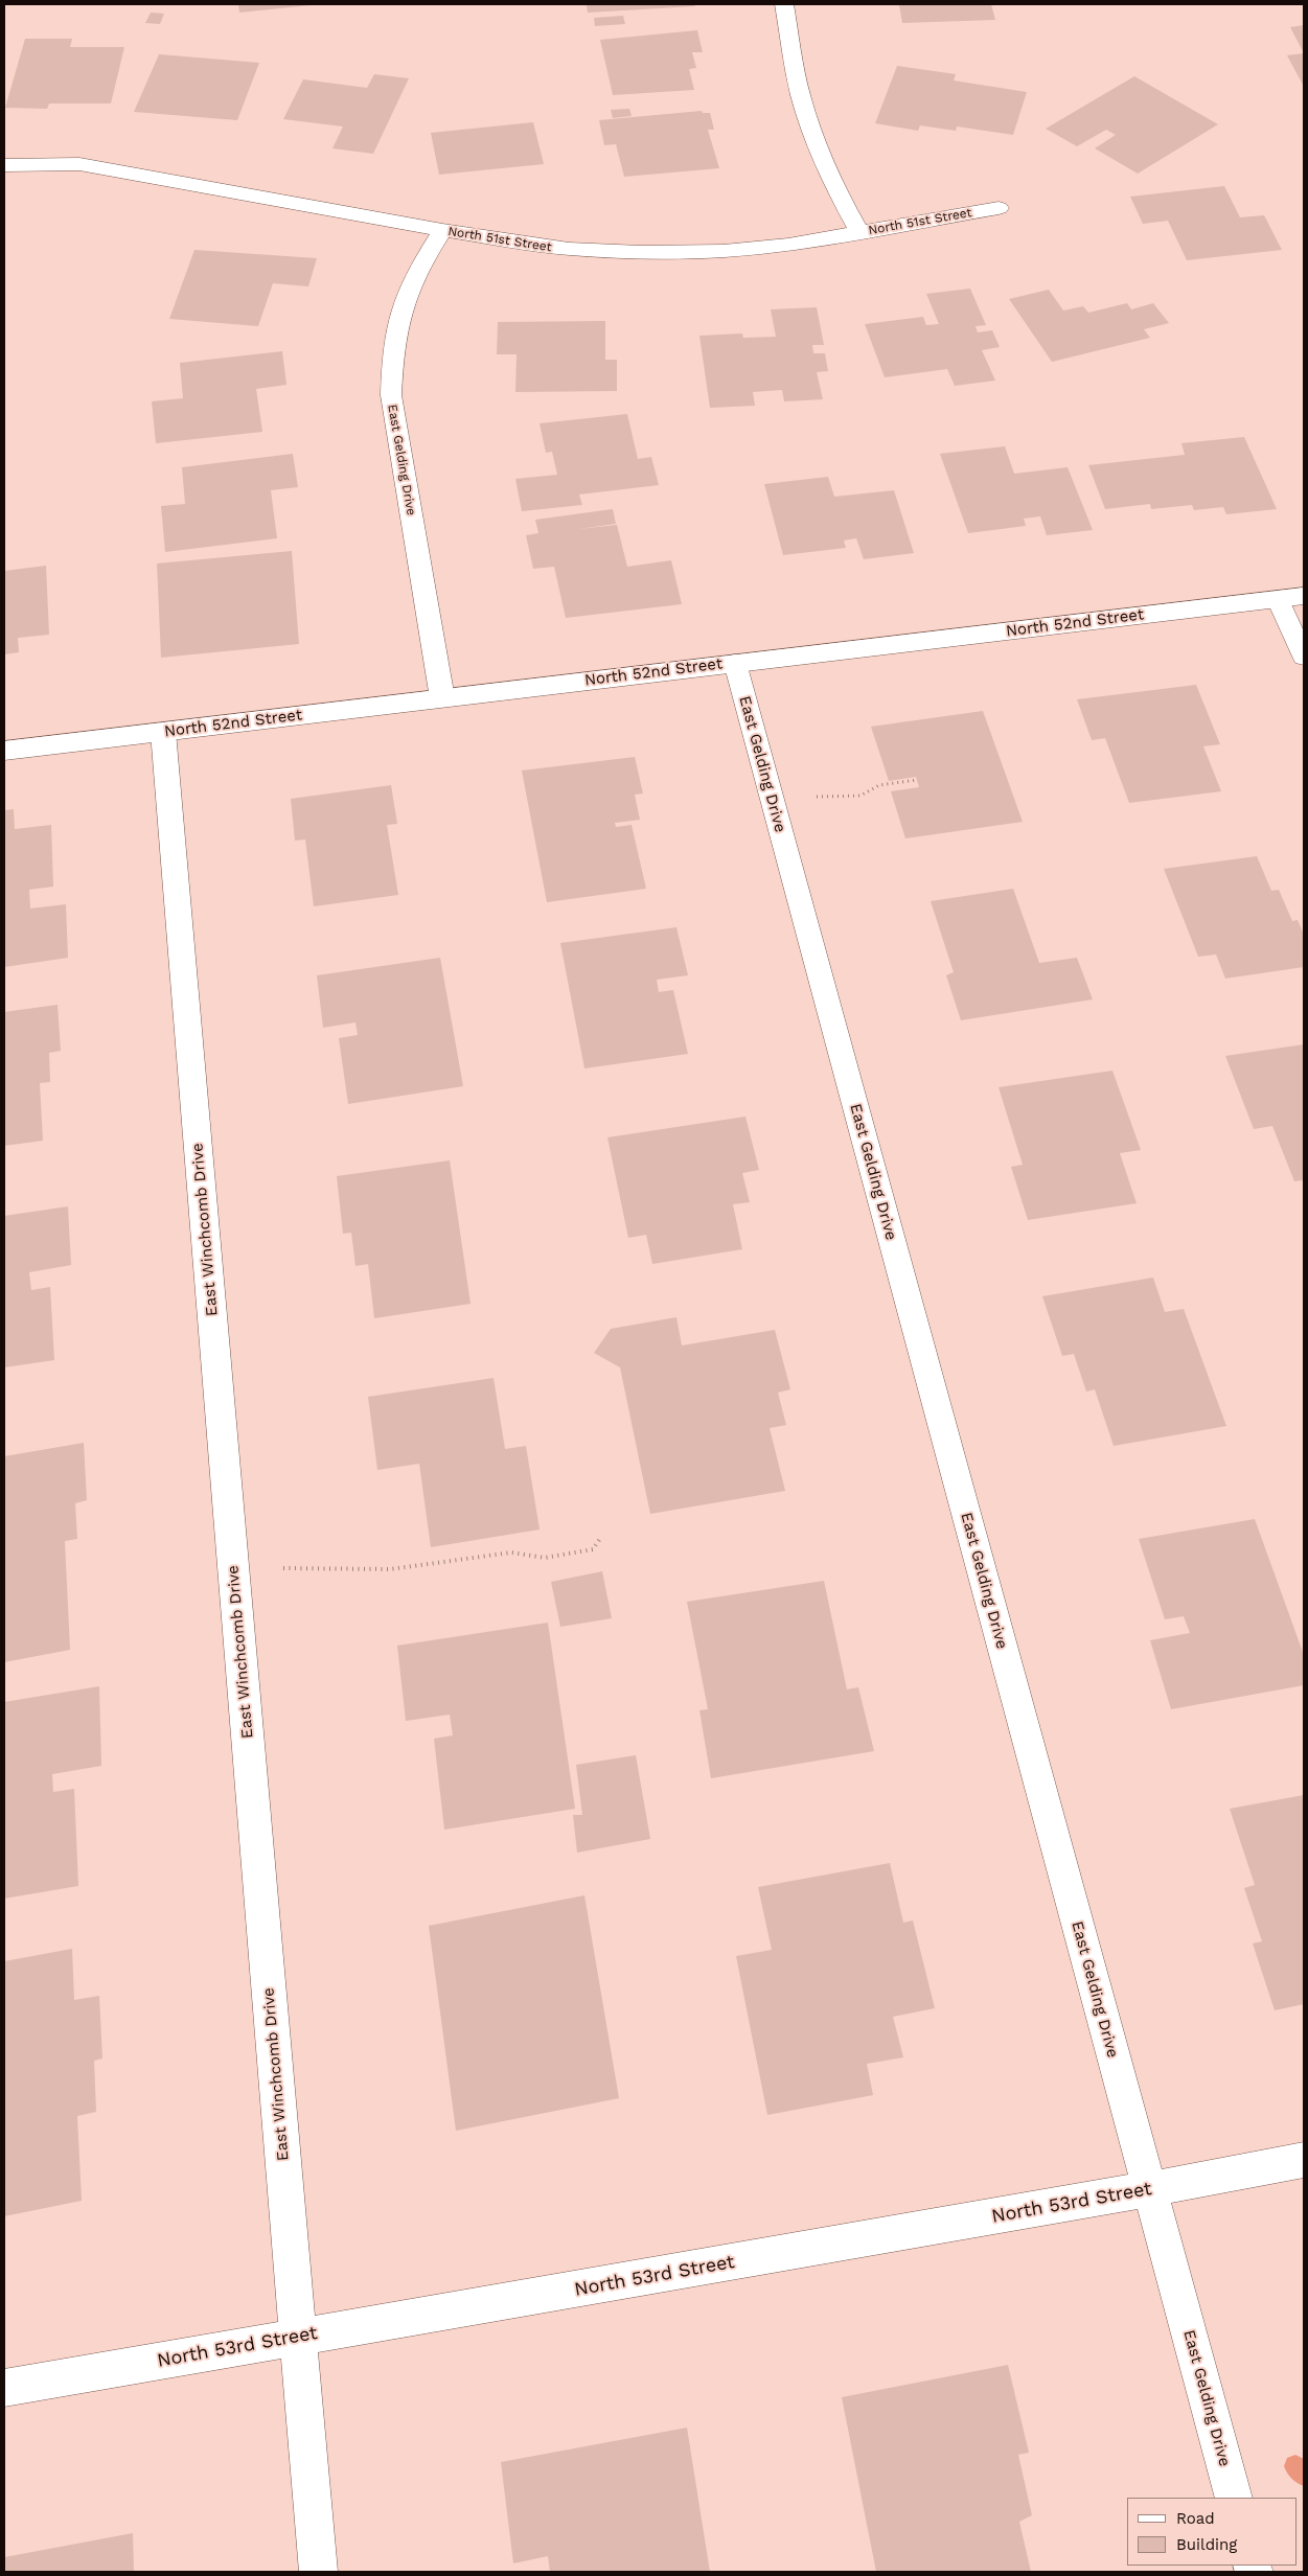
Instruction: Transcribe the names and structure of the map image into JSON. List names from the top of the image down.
{
  "streets": {
    "street": [
      "North 51st Street",
      "East Gelding Drive",
      "North 52nd Street",
      "East Winchcomb Drive",
      "North 53rd Street"
    ]
  },
  "crossings": [
    ["North 51st Street", "East Gelding Drive"],
    ["East Gelding Drive", "North 52nd Street"],
    ["East Gelding Drive", "North 53rd Street"],
    ["North 52nd Street", "East Winchcomb Drive"],
    ["East Winchcomb Drive", "North 53rd Street"]
  ],
  "legend": ["Road", "Building"]
}
